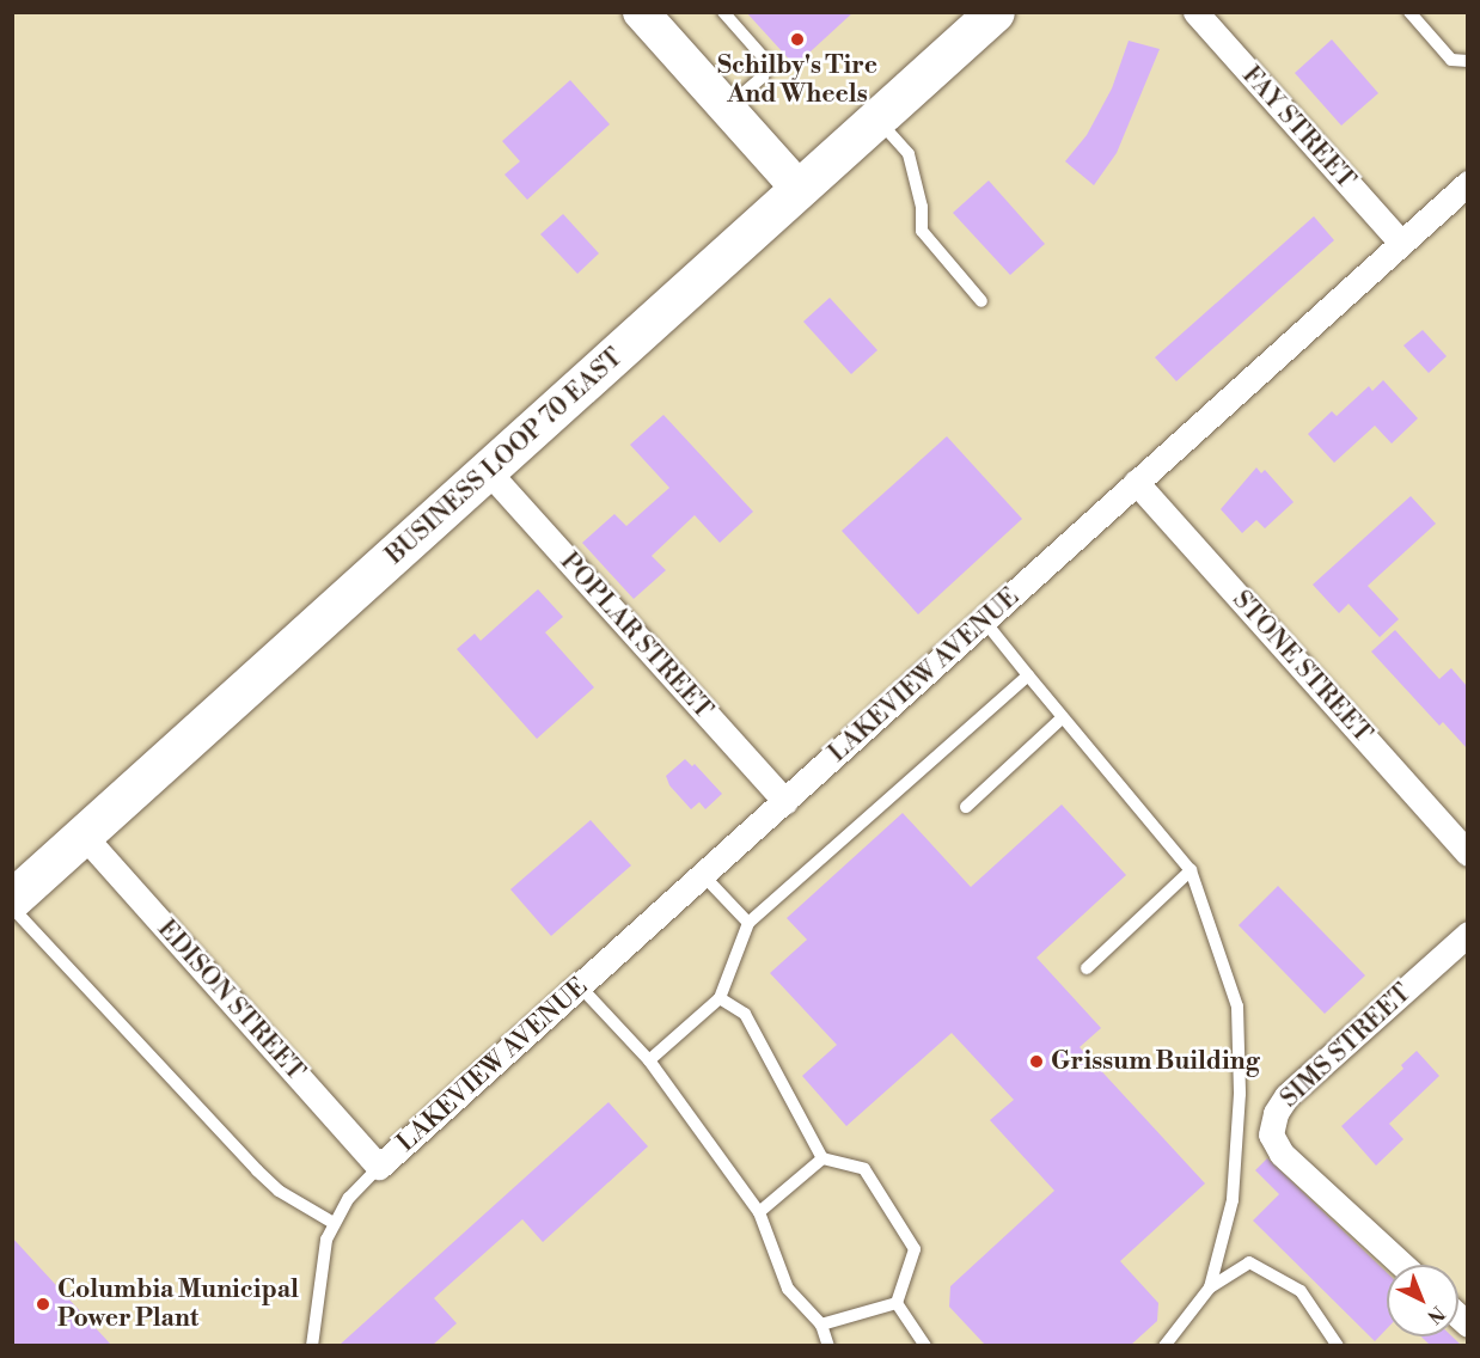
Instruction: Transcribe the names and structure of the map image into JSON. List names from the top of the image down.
{
  "streets": {
    "main road": ["BUSINESS LOOP 70 EAST"],
    "street": [
      "FAY STREET",
      "POPLAR STREET",
      "STONE STREET",
      "LAKEVIEW AVENUE",
      "EDISON STREET",
      "SIMS STREET"
    ]
  },
  "crossings": [
    ["FAY STREET", "LAKEVIEW AVENUE"],
    ["BUSINESS LOOP 70 EAST", "POPLAR STREET"],
    ["BUSINESS LOOP 70 EAST", "EDISON STREET"],
    ["POPLAR STREET", "LAKEVIEW AVENUE"],
    ["STONE STREET", "LAKEVIEW AVENUE"],
    ["LAKEVIEW AVENUE", "EDISON STREET"]
  ],
  "places": ["Schilby's Tire And Wheels", "Grissum Building", "Columbia Municipal Power Plant"],
  "north": "bottom right"
}
